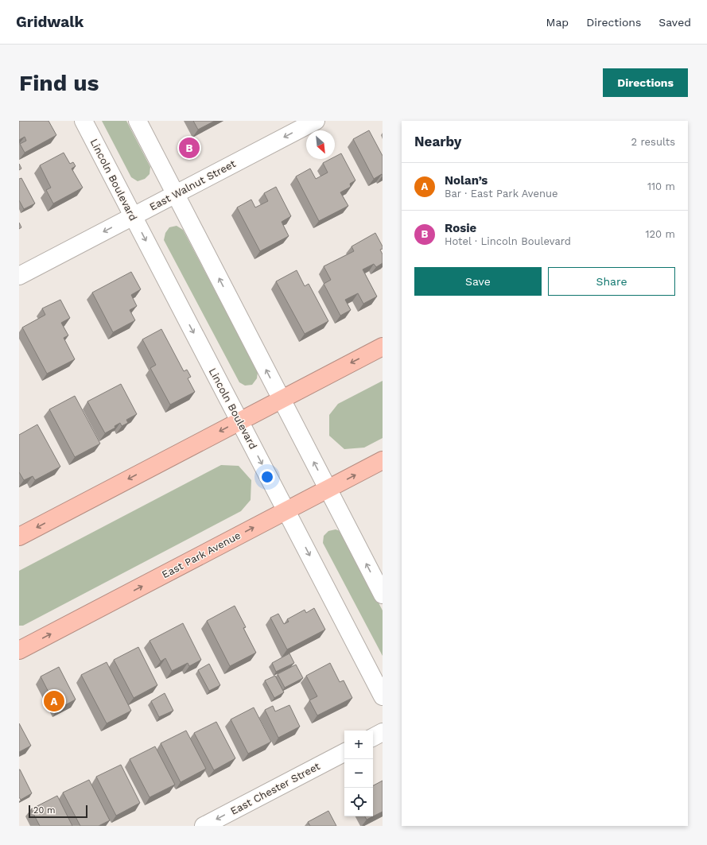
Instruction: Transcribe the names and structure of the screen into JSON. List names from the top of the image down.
{
  "streets": {
    "highway": ["East Park Avenue"],
    "street": ["Lincoln Boulevard", "East Walnut Street", "East Chester Street"]
  },
  "crossings": [
    ["Lincoln Boulevard", "East Walnut Street"],
    ["Lincoln Boulevard", "East Park Avenue"]
  ],
  "one_way": ["East Walnut Street", "East Chester Street"],
  "scale_bar": "20 m",
  "north": "bottom right",
  "page": {
    "header": "Gridwalk",
    "nav": ["Map", "Directions", "Saved"],
    "buttons": [
      "Directions",
      ["Save", "Share"]
    ],
    "title": "Find us",
    "heading": ["Nearby", "2 results"],
    "pins": ["B", "A"],
    "list": [
      {
        "mark": "A",
        "name": "Nolan’s",
        "note": "Bar · East Park Avenue",
        "value": "110 m"
      },
      {
        "mark": "B",
        "name": "Rosie",
        "note": "Hotel · Lincoln Boulevard",
        "value": "120 m"
      }
    ],
    "map_buttons": ["+", "−"],
    "scale": "20 m"
  }
}
